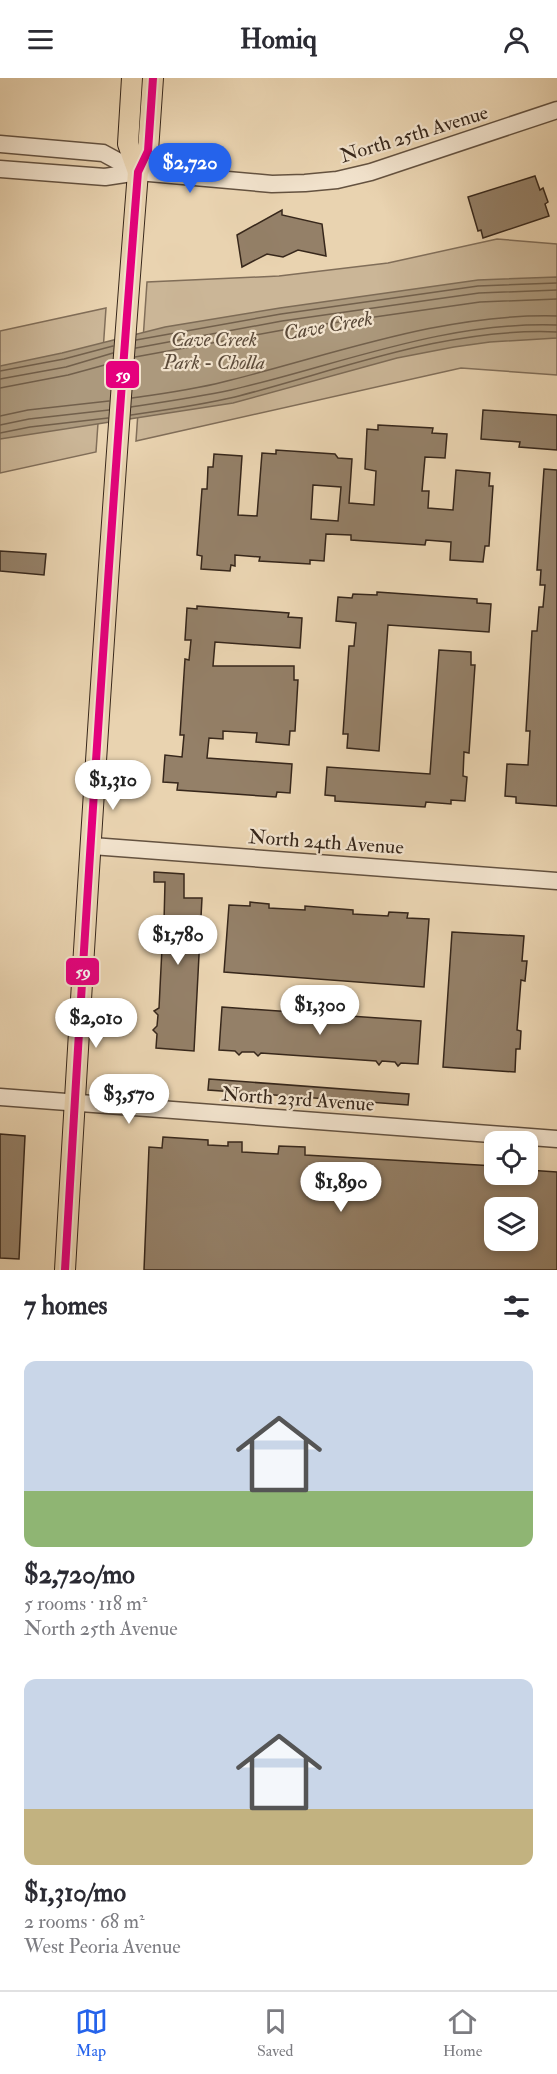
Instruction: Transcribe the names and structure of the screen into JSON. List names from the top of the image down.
{
  "streets": {
    "street": ["North 25th Avenue", "North 24th Avenue", "North 23rd Avenue"]
  },
  "water": ["Cave Creek"],
  "parks": ["Cave Creek Park - Cholla"],
  "lines": ["transit line 59"],
  "page": {
    "header": "Homiq",
    "price": [
      "$2,720",
      "$1,310",
      "$1,780",
      "$1,300",
      "$2,010",
      "$3,570",
      "$1,890"
    ],
    "heading": "7 homes",
    "list": [
      {
        "name": "$2,720/mo",
        "note": "5 rooms · 118 m² · North 25th Avenue"
      },
      {
        "name": "$1,310/mo",
        "note": "2 rooms · 68 m² · West Peoria Avenue"
      }
    ],
    "tabs": ["Map", "Saved", "Home"]
  }
}
